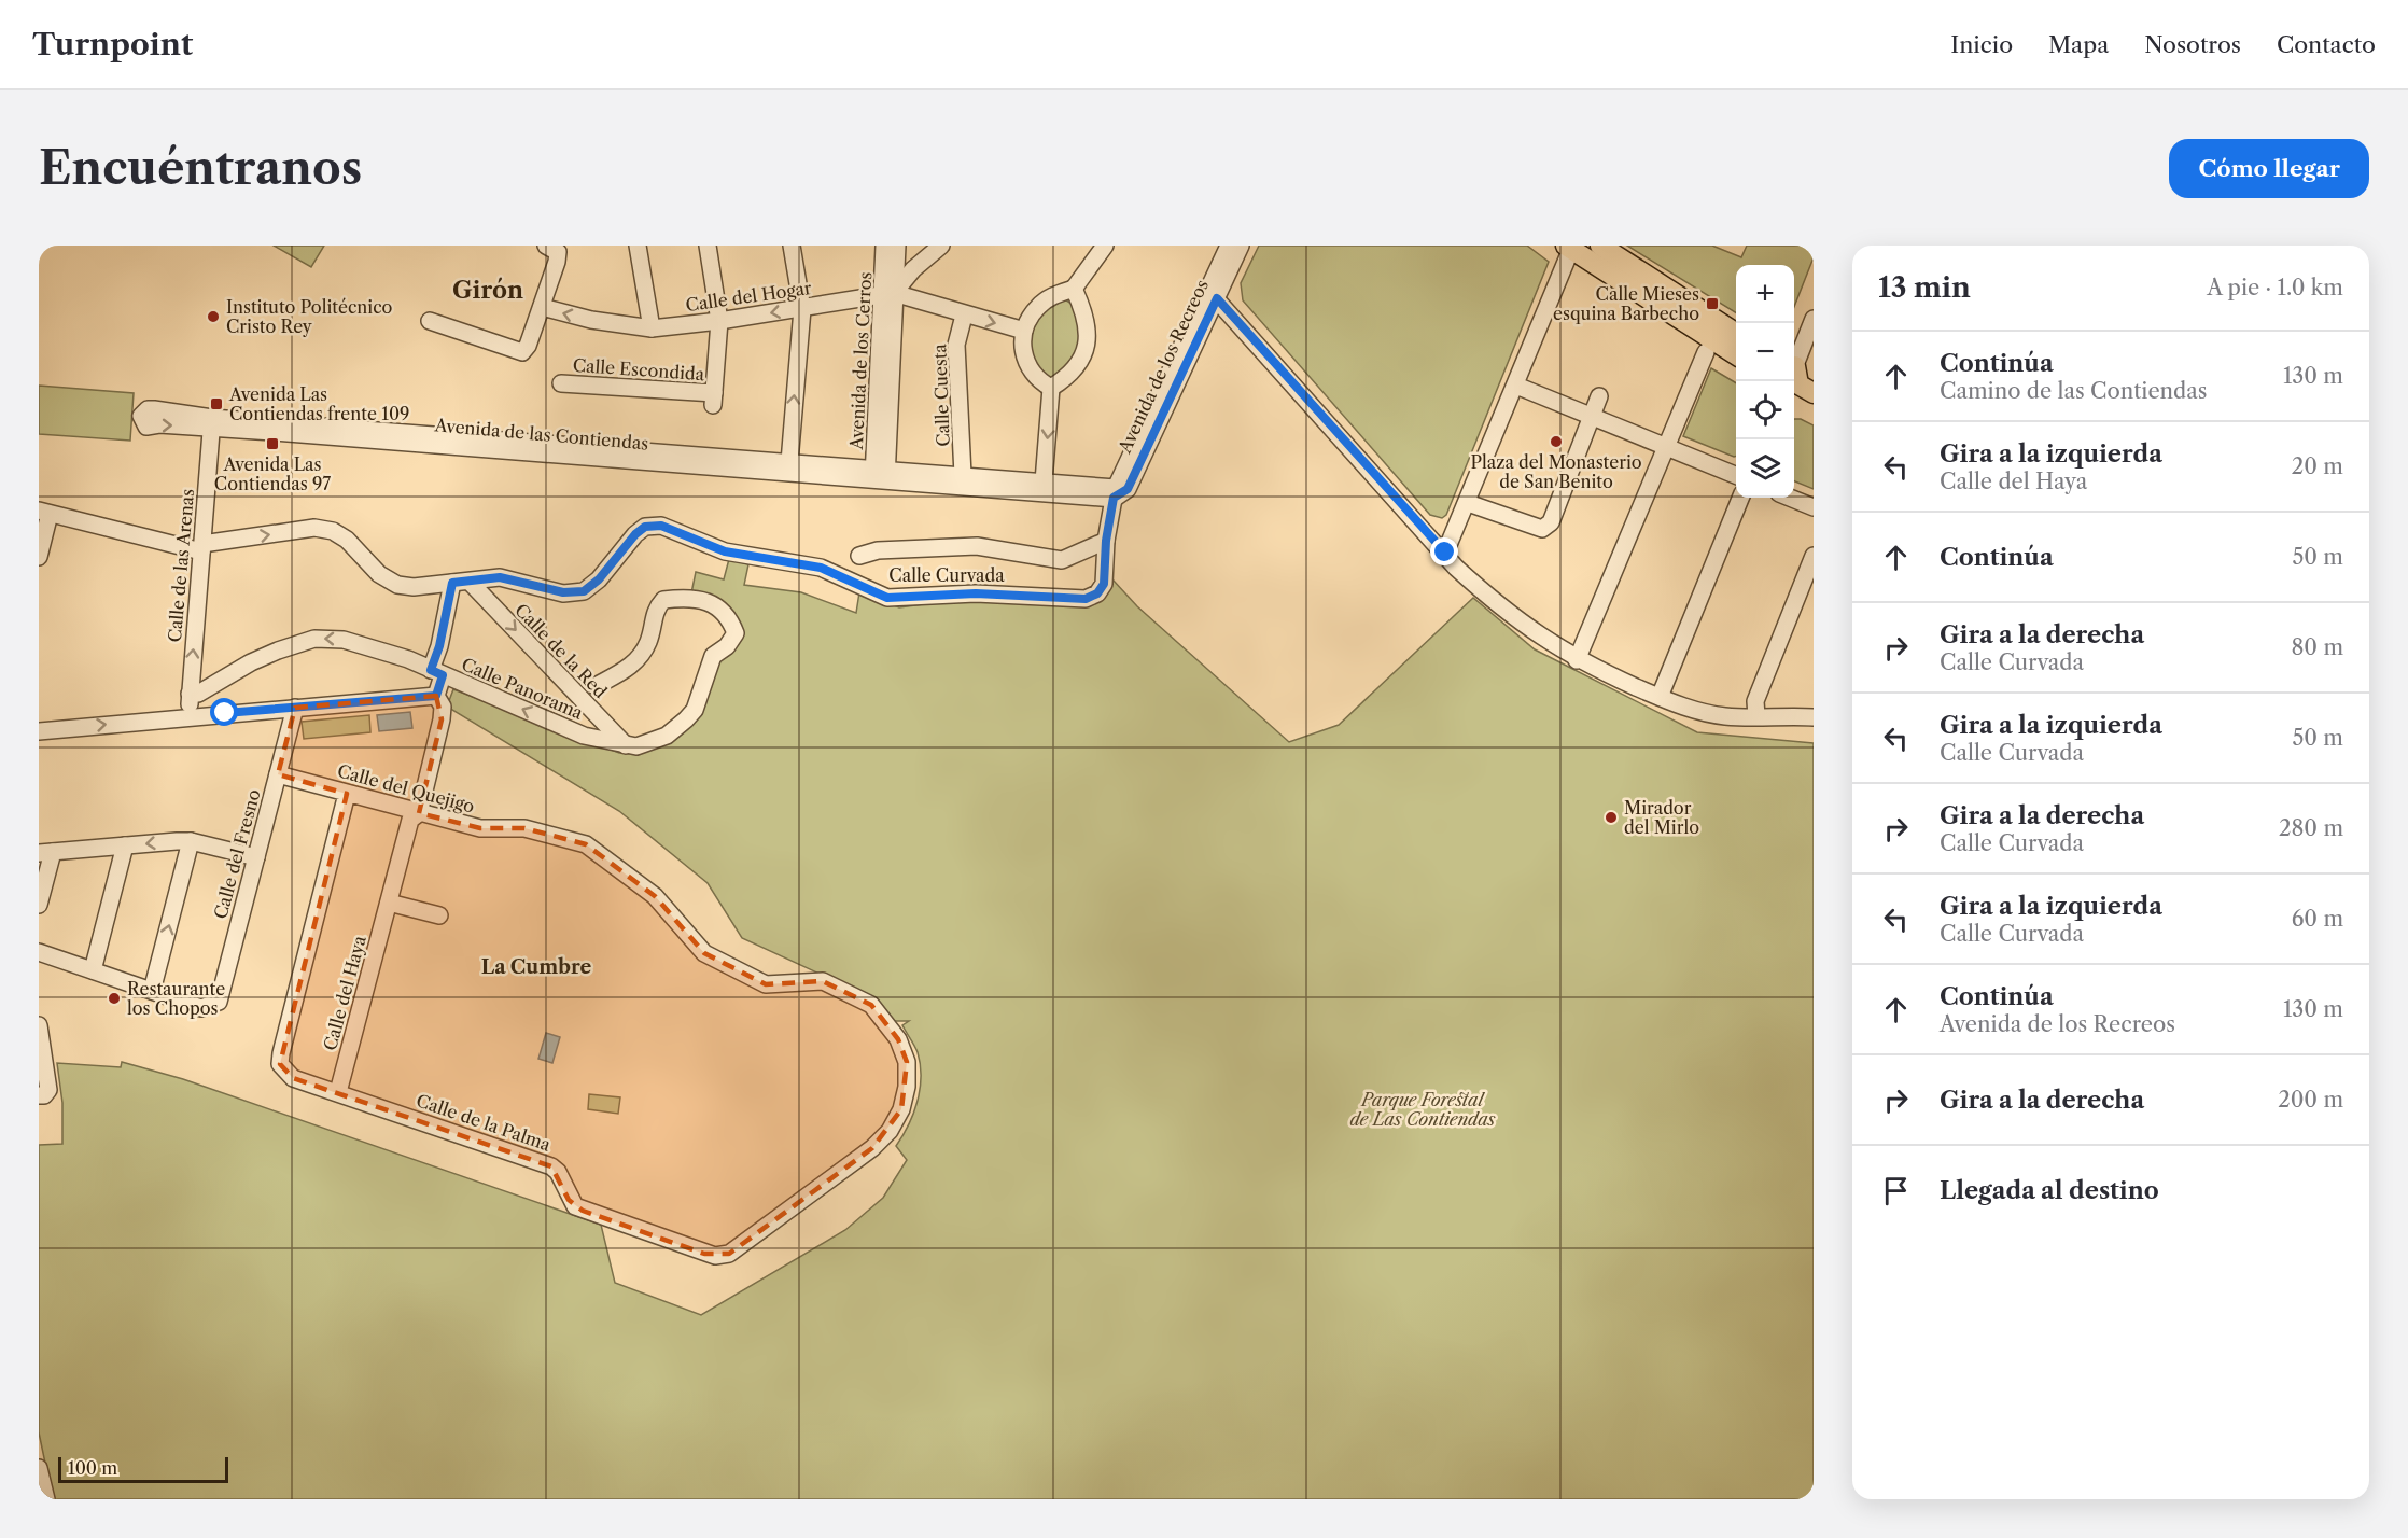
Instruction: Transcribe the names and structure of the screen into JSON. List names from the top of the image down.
{
  "streets": {
    "street": [
      "Calle del Hogar",
      "Avenida de los Cerros",
      "Avenida de los Recreos",
      "Calle Escondida",
      "Calle Cuesta",
      "Avenida de las Contiendas",
      "Calle de las Arenas",
      "Calle Curvada",
      "Calle de la Red",
      "Calle Panorama",
      "Calle del Quejigo",
      "Calle del Fresno",
      "Calle del Haya",
      "Calle de la Palma"
    ]
  },
  "crossings": [
    ["Calle del Hogar", "Avenida de los Cerros"],
    ["Calle del Hogar", "Calle Escondida"],
    ["Avenida de los Cerros", "Avenida de las Contiendas"],
    ["Avenida de los Recreos", "Avenida de las Contiendas"],
    ["Avenida de los Recreos", "Calle Curvada"],
    ["Calle Cuesta", "Avenida de las Contiendas"],
    ["Avenida de las Contiendas", "Calle de las Arenas"],
    ["Avenida de las Contiendas", "Calle Curvada"],
    ["Calle de las Arenas", "Calle Panorama"],
    ["Calle Curvada", "Calle de la Red"],
    ["Calle Curvada", "Calle del Haya"],
    ["Calle de la Red", "Calle Panorama"],
    ["Calle de la Red", "Calle del Haya"],
    ["Calle Panorama", "Calle del Haya"],
    ["Calle del Quejigo", "Calle del Fresno"],
    ["Calle del Quejigo", "Calle del Haya"],
    ["Calle del Quejigo", "Calle de la Palma"],
    ["Calle del Haya", "Calle de la Palma"]
  ],
  "one_way": ["Calle del Hogar", "Calle de las Arenas", "Calle de la Red"],
  "districts": ["Girón", "La Cumbre"],
  "parks": ["Parque Forestal de Las Contiendas"],
  "places": {
    "transit": ["Calle Mieses esquina Barbecho", "Avenida Las Contiendas frente 109", "Avenida Las Contiendas 97"],
    "other": [
      "Instituto Politécnico Cristo Rey",
      "Plaza del Monasterio de San Benito",
      "Mirador del Mirlo",
      "Restaurante los Chopos"
    ]
  },
  "scale_bar": "100 m",
  "page": {
    "header": "Turnpoint",
    "nav": [
      "Inicio",
      "Mapa",
      "Nosotros",
      "Contacto"
    ],
    "buttons": "Cómo llegar",
    "title": "Encuéntranos",
    "heading": ["13 min", "A pie · 1.0 km"],
    "map_buttons": ["+", "−"],
    "list": [
      ["Continúa", "Camino de las Contiendas", "130 m"],
      ["Gira a la izquierda", "Calle del Haya", "20 m"],
      ["Continúa", "50 m"],
      ["Gira a la derecha", "Calle Curvada", "80 m"],
      ["Gira a la izquierda", "Calle Curvada", "50 m"],
      ["Gira a la derecha", "Calle Curvada", "280 m"],
      ["Gira a la izquierda", "Calle Curvada", "60 m"],
      ["Continúa", "Avenida de los Recreos", "130 m"],
      ["Gira a la derecha", "200 m"],
      "Llegada al destino"
    ],
    "scale": "100 m"
  }
}
